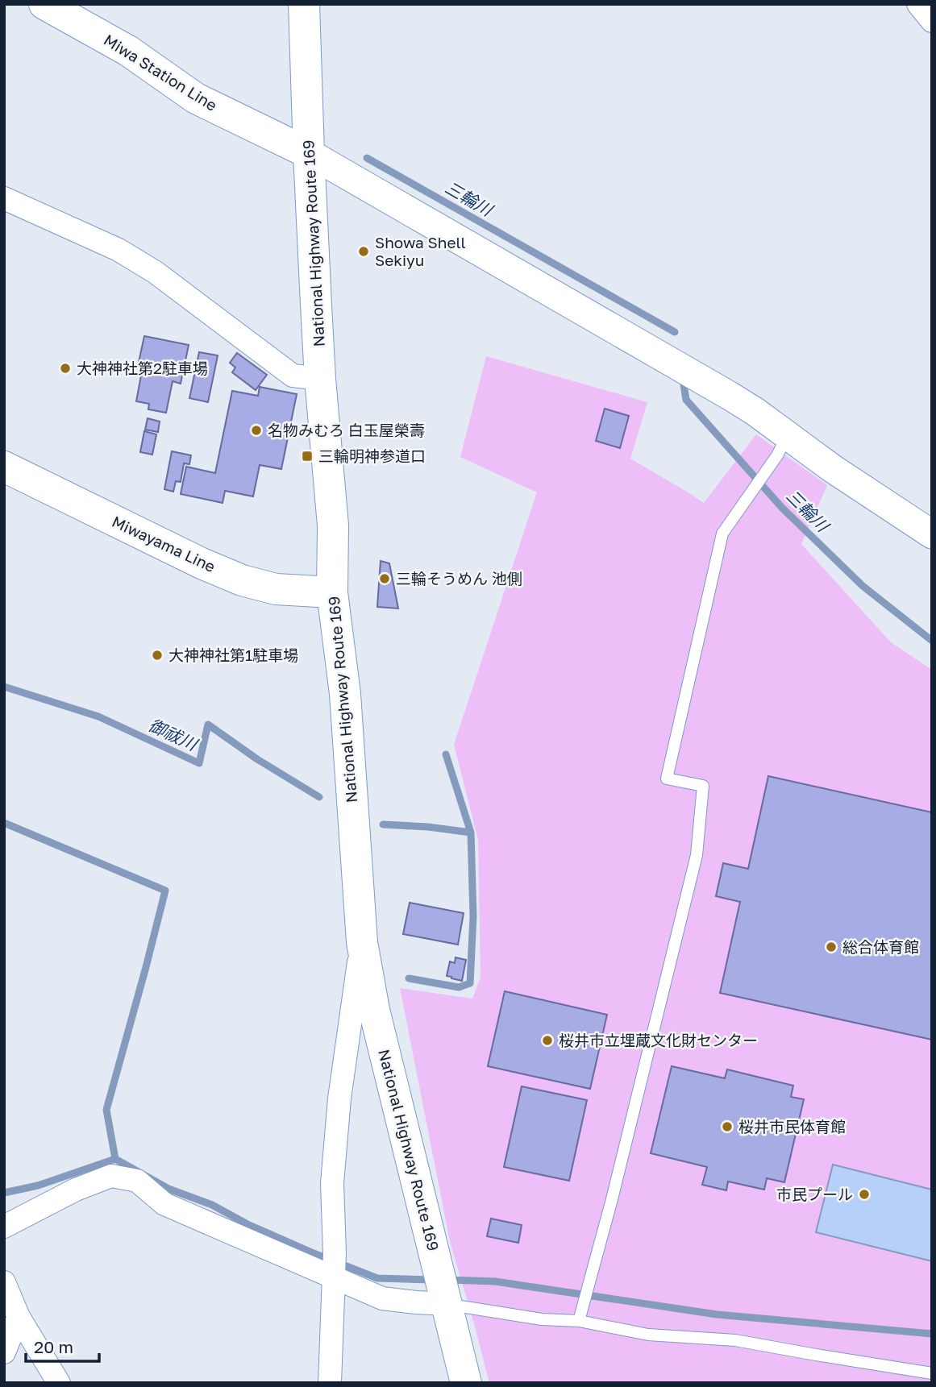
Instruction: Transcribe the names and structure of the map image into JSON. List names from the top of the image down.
{
  "streets": {
    "main road": ["Miwa Station Line", "National Highway Route 169", "Miwayama Line"]
  },
  "crossings": [
    ["Miwa Station Line", "National Highway Route 169"],
    ["National Highway Route 169", "Miwayama Line"]
  ],
  "water": ["三輪川", "御祓川"],
  "places": {
    "other": [
      "Showa Shell Sekiyu",
      "大神神社第2駐車場",
      "名物みむろ 白玉屋榮壽",
      "三輪そうめん 池側",
      "大神神社第1駐車場",
      "総合体育館",
      "桜井市立埋蔵文化財センター",
      "桜井市民体育館",
      "市民プール"
    ],
    "transit": ["三輪明神参道口"]
  },
  "scale_bar": "20 m"
}
